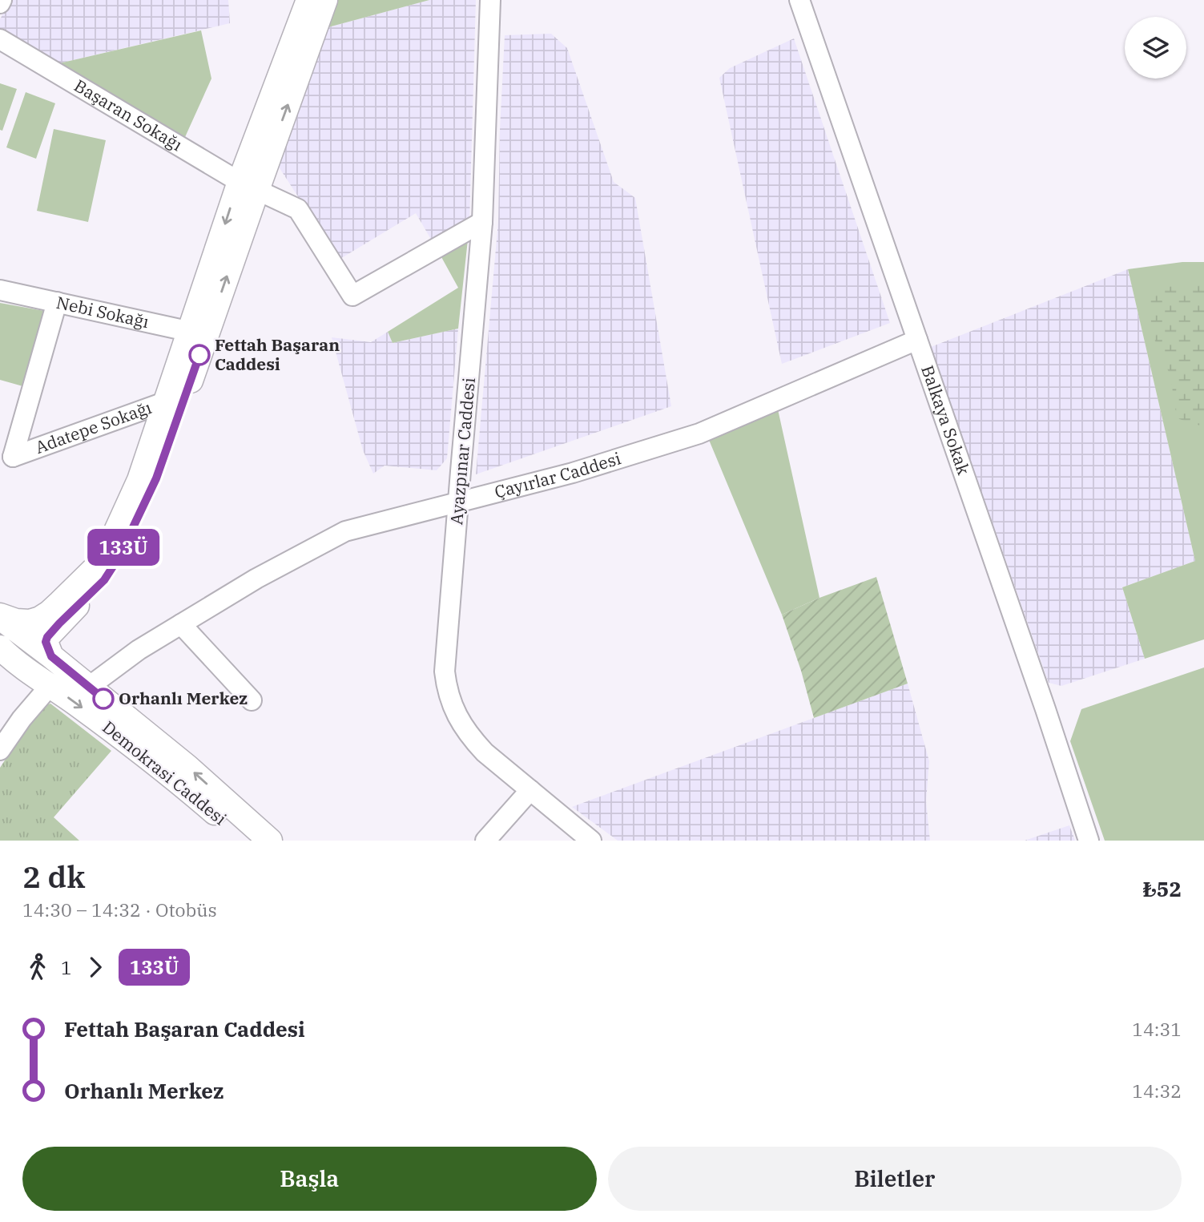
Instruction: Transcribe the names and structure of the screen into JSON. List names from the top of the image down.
{
  "streets": {
    "main road": ["Demokrasi Caddesi"],
    "street": [
      "Başaran Sokağı",
      "Nebi Sokağı",
      "Balkaya Sokak",
      "Adatepe Sokağı",
      "Ayazpınar Caddesi",
      "Çayırlar Caddesi"
    ]
  },
  "crossings": [
    ["Başaran Sokağı", "Ayazpınar Caddesi"],
    ["Nebi Sokağı", "Adatepe Sokağı"],
    ["Balkaya Sokak", "Çayırlar Caddesi"],
    ["Ayazpınar Caddesi", "Çayırlar Caddesi"],
    ["Çayırlar Caddesi", "Demokrasi Caddesi"]
  ],
  "places": ["Fettah Başaran Caddesi", "Orhanlı Merkez"],
  "lines": ["bus line 133Ü"],
  "page": {
    "on_map": "133Ü",
    "heading": ["2 dk", "14:30 – 14:32 · Otobüs", "₺52"],
    "legs": ["1", "133Ü"],
    "list": [
      {
        "name": "Fettah Başaran Caddesi",
        "value": "14:31"
      },
      {
        "name": "Orhanlı Merkez",
        "value": "14:32"
      }
    ],
    "buttons": ["Başla", "Biletler"]
  }
}
